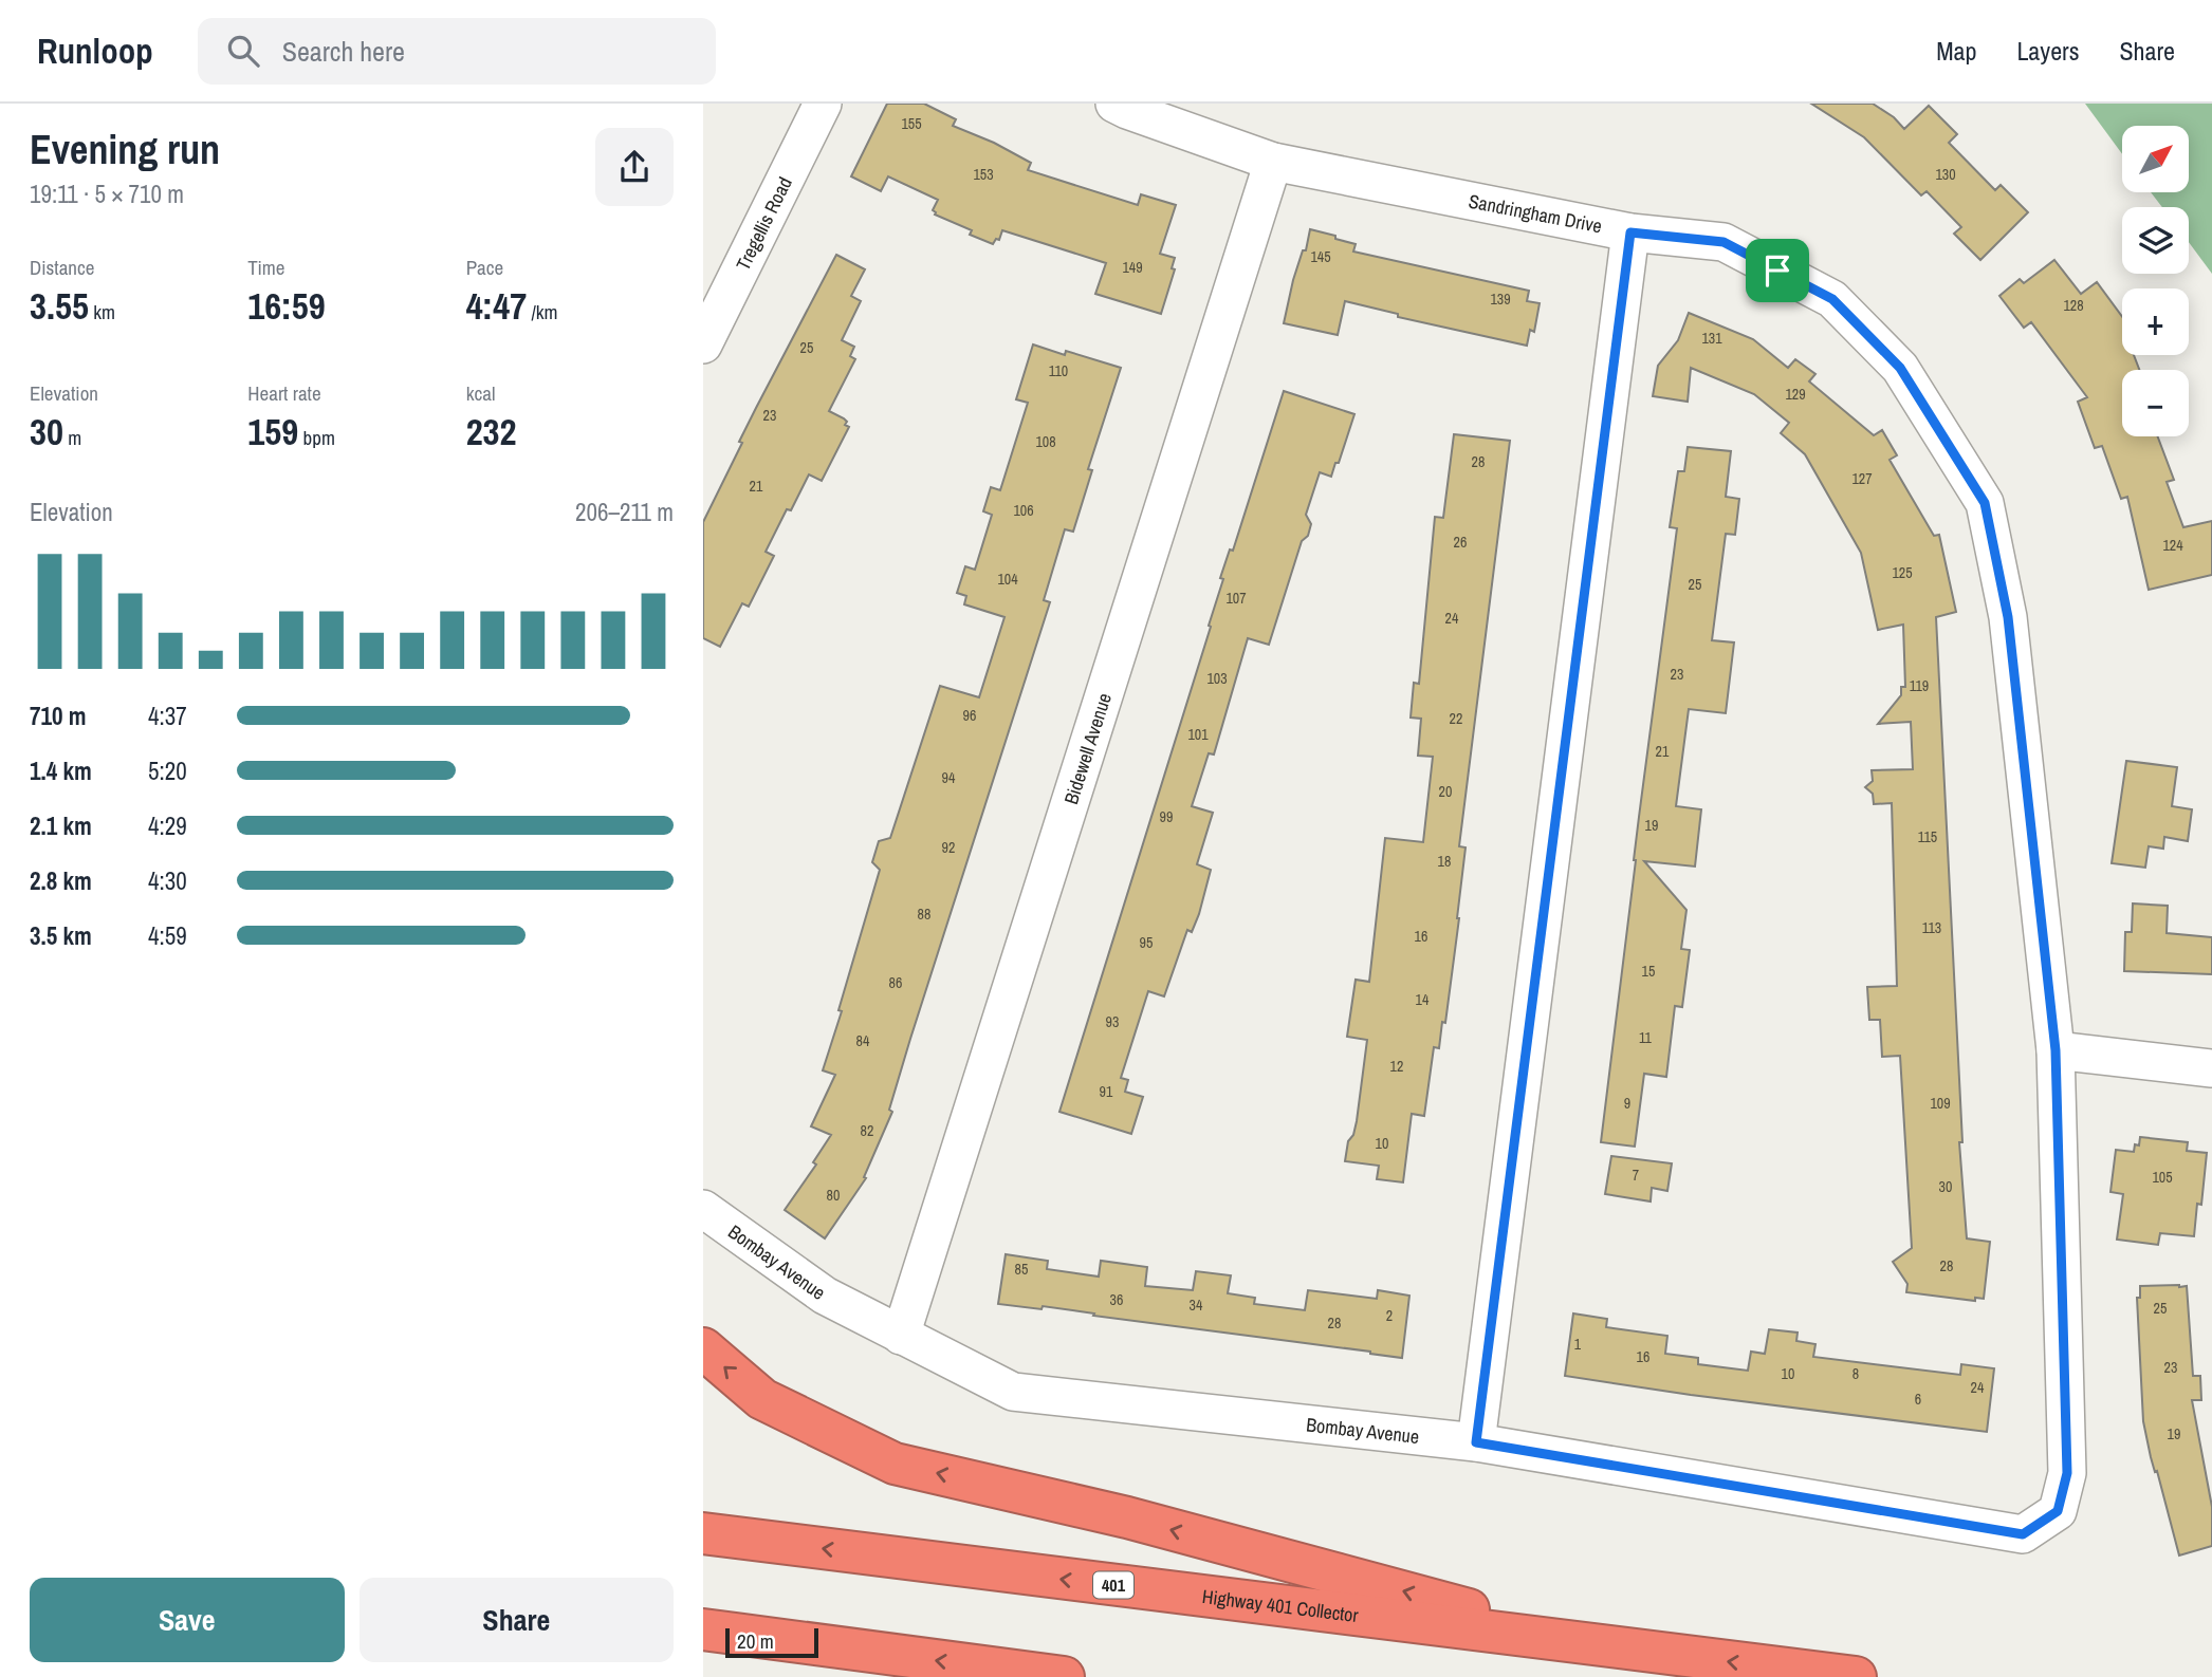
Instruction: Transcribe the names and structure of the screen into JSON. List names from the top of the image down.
{
  "streets": {
    "highway": ["401", "Highway 401 Collector"],
    "street": [
      "Sandringham Drive",
      "Tregellis Road",
      "Bidewell Avenue",
      "Bombay Avenue"
    ]
  },
  "crossings": [
    ["Sandringham Drive", "Bidewell Avenue"],
    ["Sandringham Drive", "Bombay Avenue"],
    ["Bidewell Avenue", "Bombay Avenue"]
  ],
  "house_numbers": [
    "155",
    "153",
    "130",
    "145",
    "149",
    "139",
    "128",
    "131",
    "25",
    "110",
    "129",
    "23",
    "108",
    "28",
    "127",
    "21",
    "106",
    "26",
    "124",
    "125",
    "104",
    "25",
    "107",
    "24",
    "23",
    "103",
    "119",
    "96",
    "22",
    "101",
    "21",
    "94",
    "20",
    "99",
    "19",
    "115",
    "92",
    "18",
    "88",
    "113",
    "16",
    "95",
    "15",
    "86",
    "14",
    "93",
    "11",
    "84",
    "12",
    "91",
    "9",
    "109",
    "82",
    "10",
    "7",
    "105",
    "30",
    "80",
    "28",
    "85",
    "36",
    "34",
    "25",
    "2",
    "28",
    "1",
    "16",
    "23",
    "10",
    "8",
    "24",
    "6",
    "19"
  ],
  "scale_bar": "20 m",
  "north": "top right",
  "page": {
    "header": "Runloop",
    "search": "Search here",
    "nav": ["Map", "Layers", "Share"],
    "heading": ["Evening run", "19:11 · 5 × 710 m"],
    "map_buttons": ["+", "−"],
    "stats": [
      ["Distance", "3.55 km"],
      ["Time", "16:59"],
      ["Pace", "4:47 /km"],
      ["Elevation", "30 m"],
      ["Heart rate", "159 bpm"],
      ["kcal", "232"]
    ],
    "chart": ["Elevation", "206–211 m"],
    "list": [
      {
        "name": "710 m",
        "note": "4:37"
      },
      {
        "name": "1.4 km",
        "note": "5:20"
      },
      {
        "name": "2.1 km",
        "note": "4:29"
      },
      {
        "name": "2.8 km",
        "note": "4:30"
      },
      {
        "name": "3.5 km",
        "note": "4:59"
      }
    ],
    "buttons": ["Save", "Share"],
    "scale": "20 m"
  }
}
